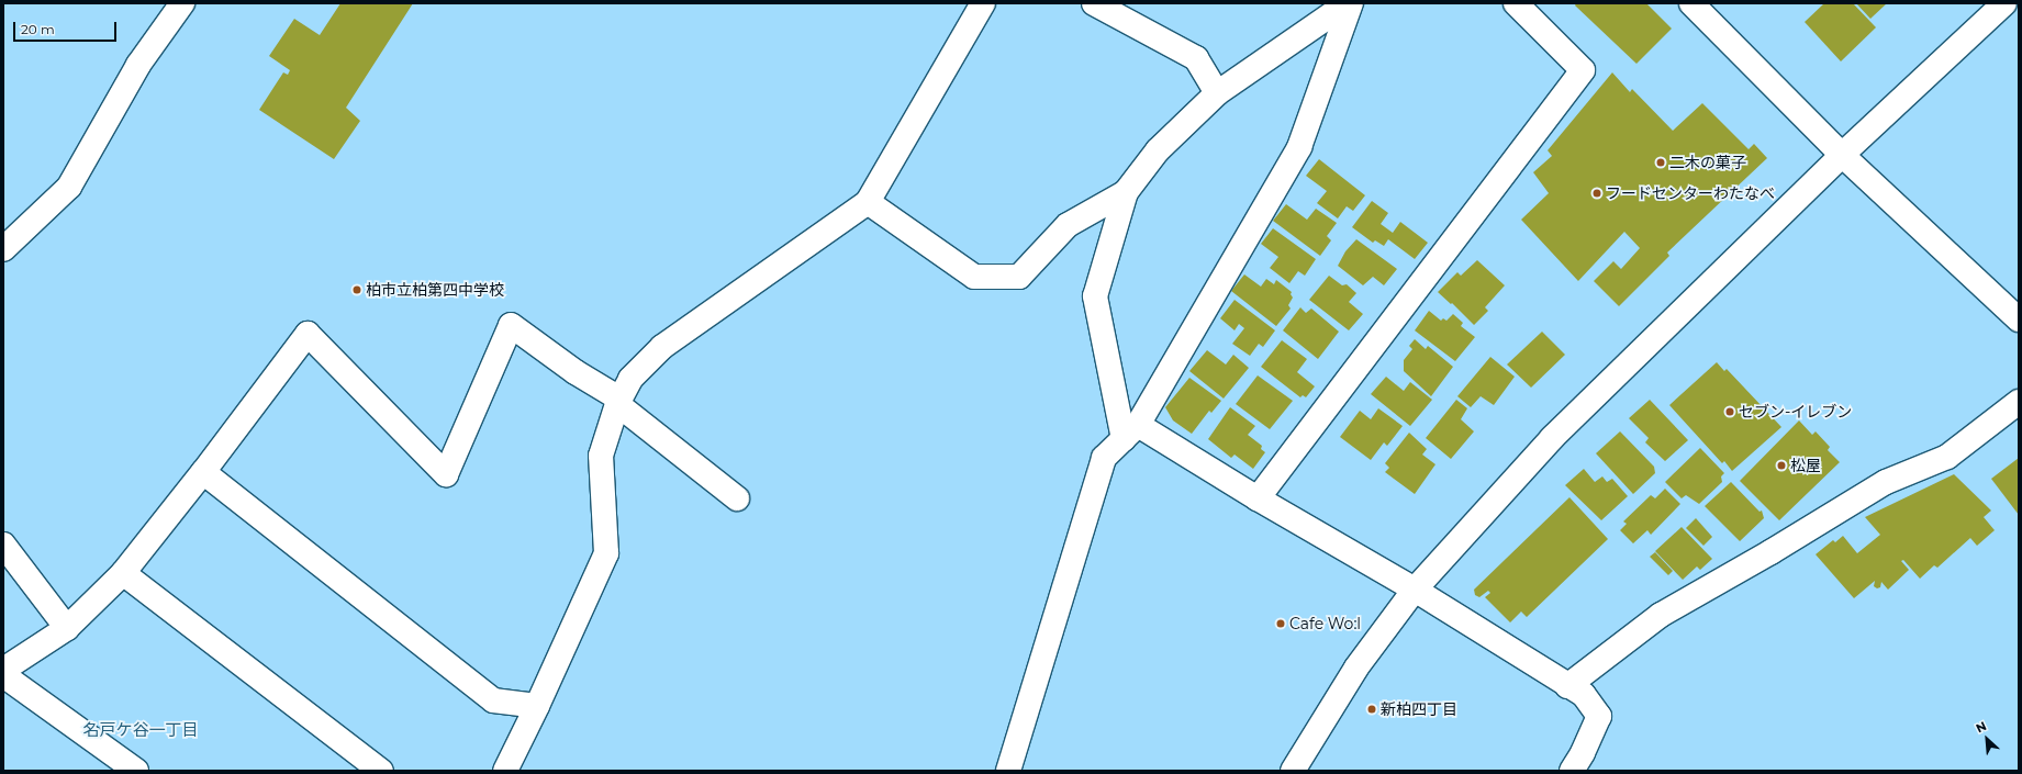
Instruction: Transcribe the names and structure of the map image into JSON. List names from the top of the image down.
{
  "districts": ["名戸ケ谷一丁目"],
  "places": [
    "二木の菓子",
    "フードセンターわたなべ",
    "柏市立柏第四中学校",
    "セブン-イレブン",
    "松屋",
    "Cafe Wo:l",
    "新柏四丁目"
  ],
  "scale_bar": "20 m",
  "north": "top left"
}
